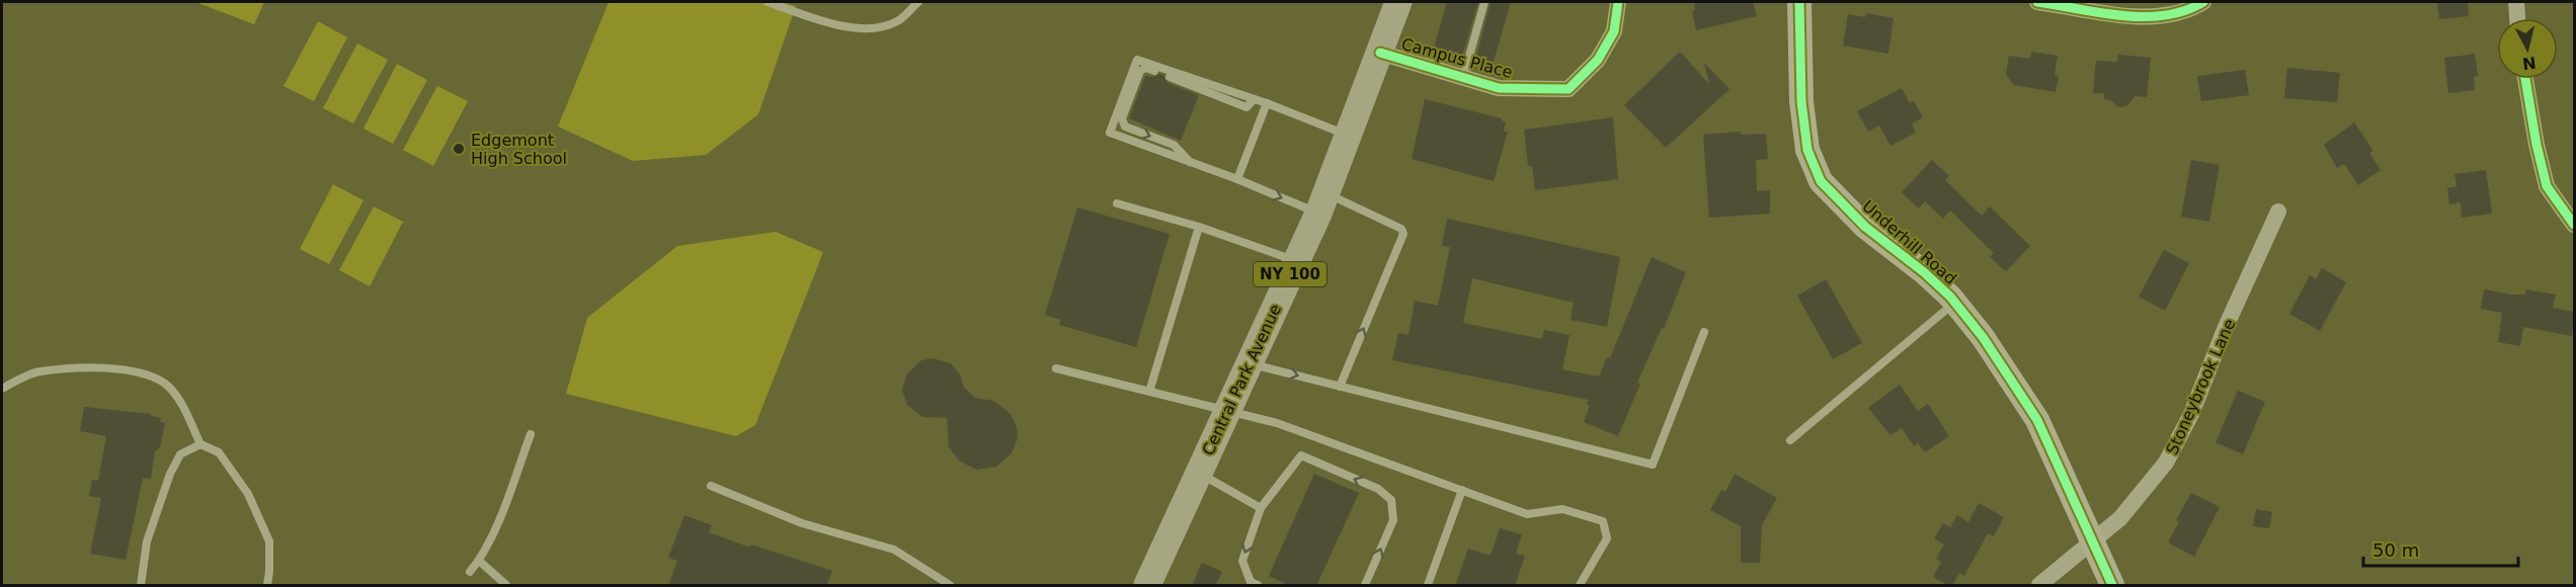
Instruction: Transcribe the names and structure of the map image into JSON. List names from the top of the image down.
{
  "streets": {
    "main road": ["NY 100", "Central Park Avenue"],
    "street": ["Campus Place", "Underhill Road", "Stoneybrook Lane"]
  },
  "crossings": [
    ["Campus Place", "Central Park Avenue"],
    ["Underhill Road", "Stoneybrook Lane"]
  ],
  "places": ["Edgemont High School"],
  "scale_bar": "50 m",
  "north": "bottom"
}
